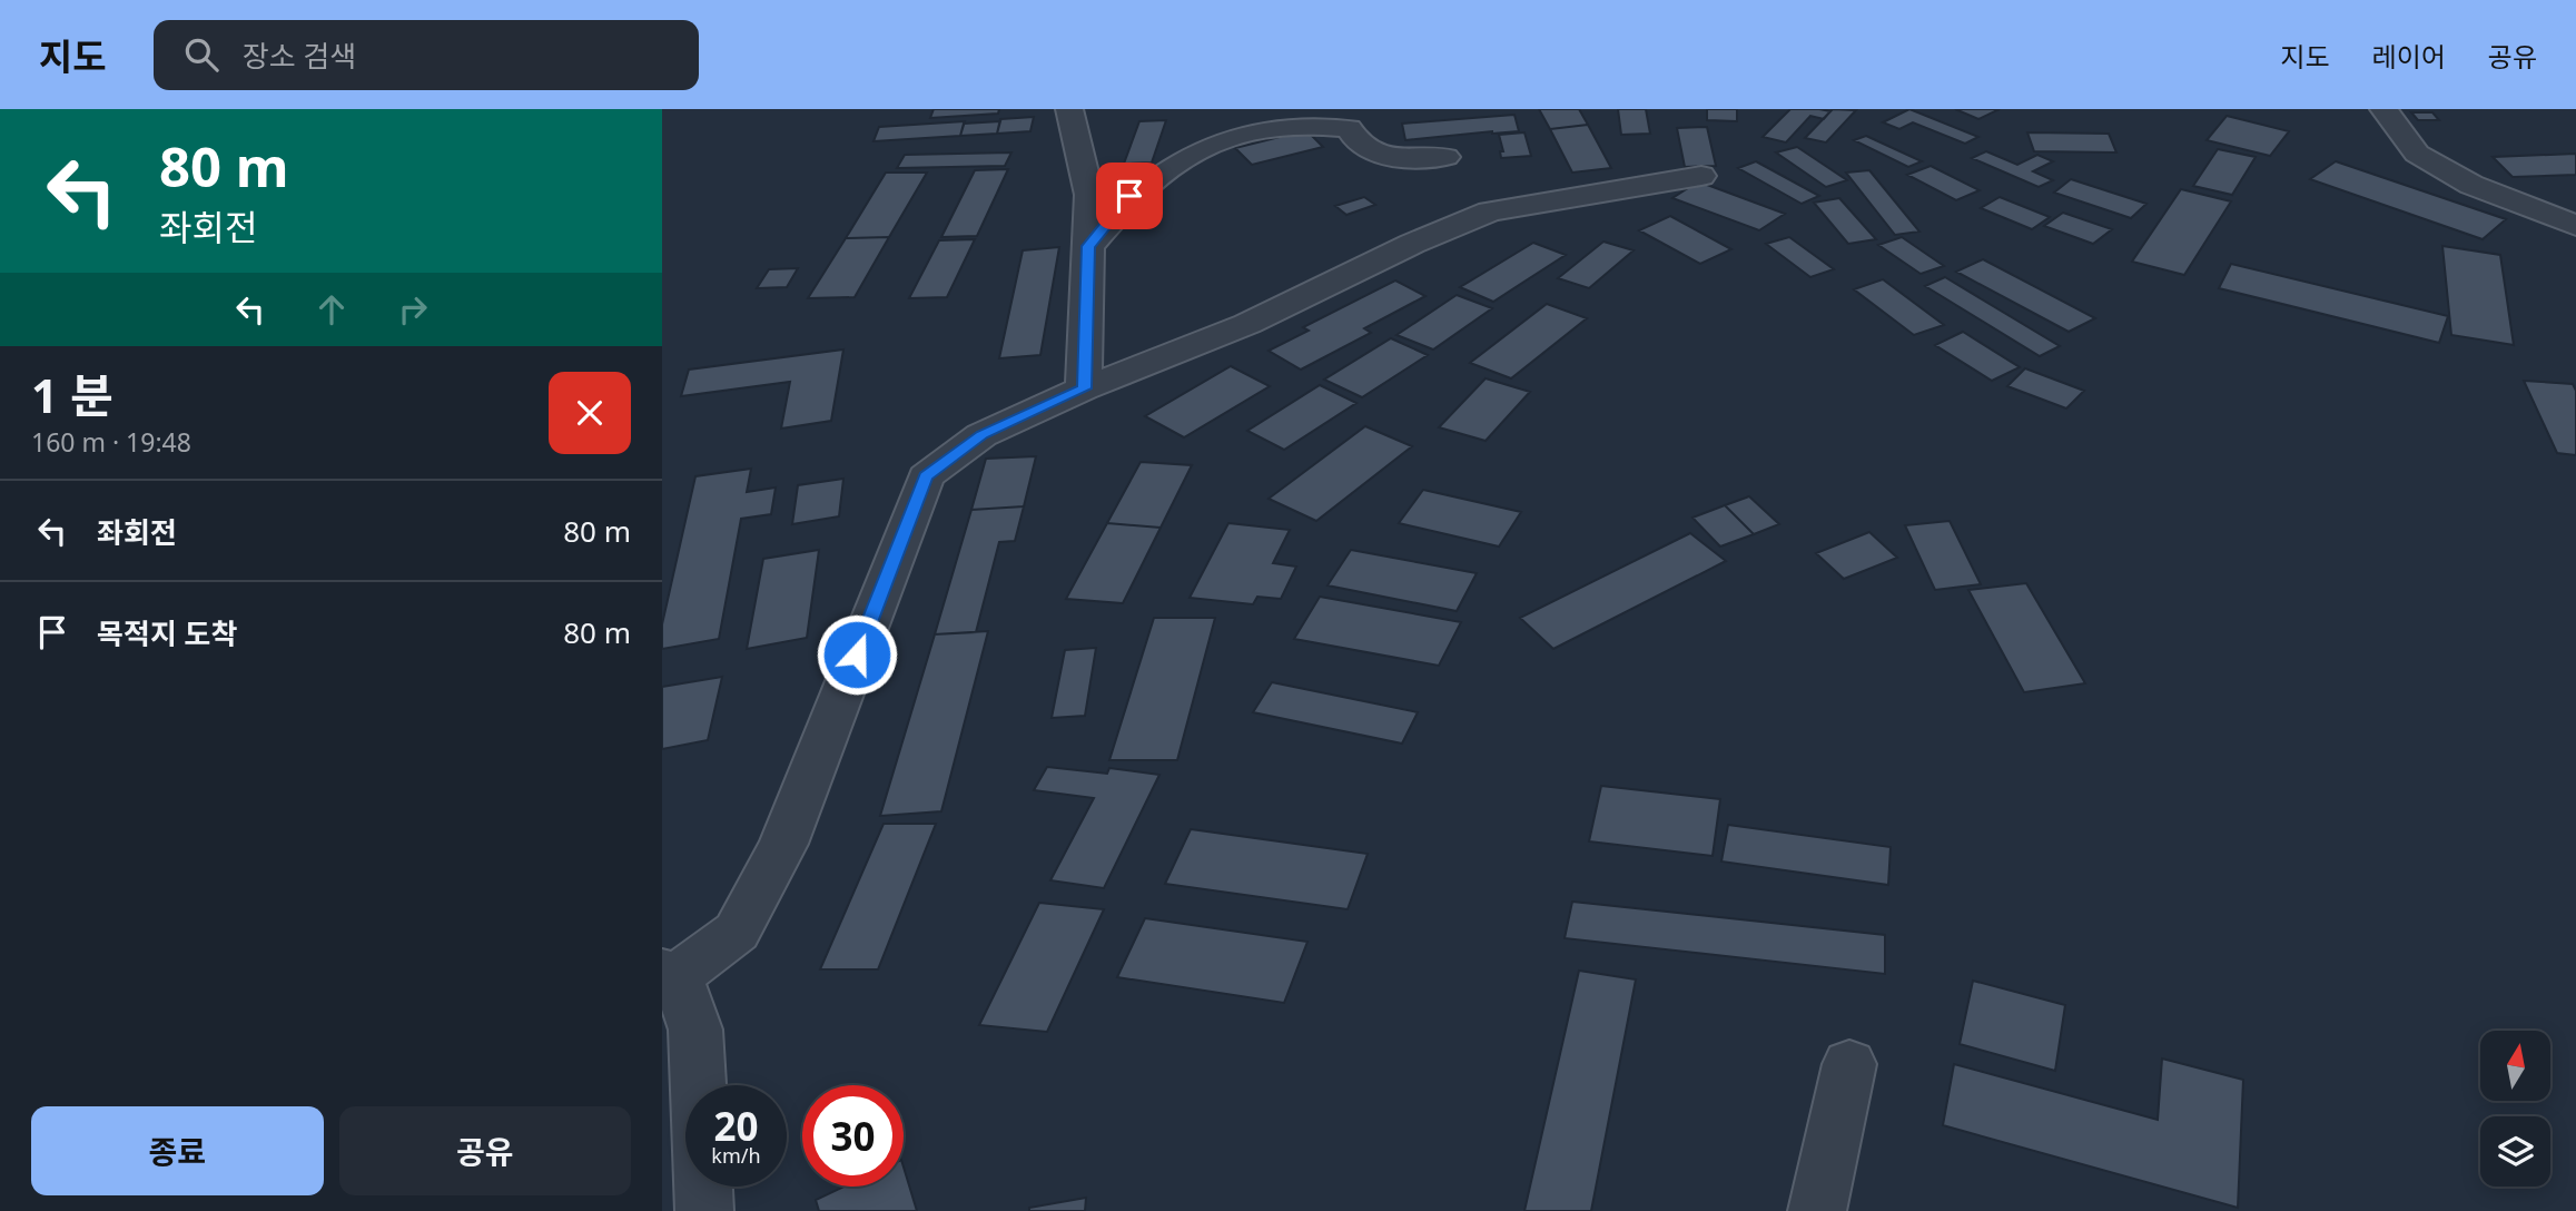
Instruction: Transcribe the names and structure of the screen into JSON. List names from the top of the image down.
{
  "north": "top",
  "page": {
    "header": "지도",
    "search": "장소 검색",
    "nav": ["지도", "레이어", "공유"],
    "turn": ["80 m", "좌회전"],
    "heading": ["1 분", "160 m · 19:48"],
    "list": [
      {
        "name": "좌회전",
        "value": "80 m"
      },
      {
        "name": "목적지 도착",
        "value": "80 m"
      }
    ],
    "speed": "20 km/h",
    "limit": "30",
    "buttons": ["종료", "공유"]
  }
}
